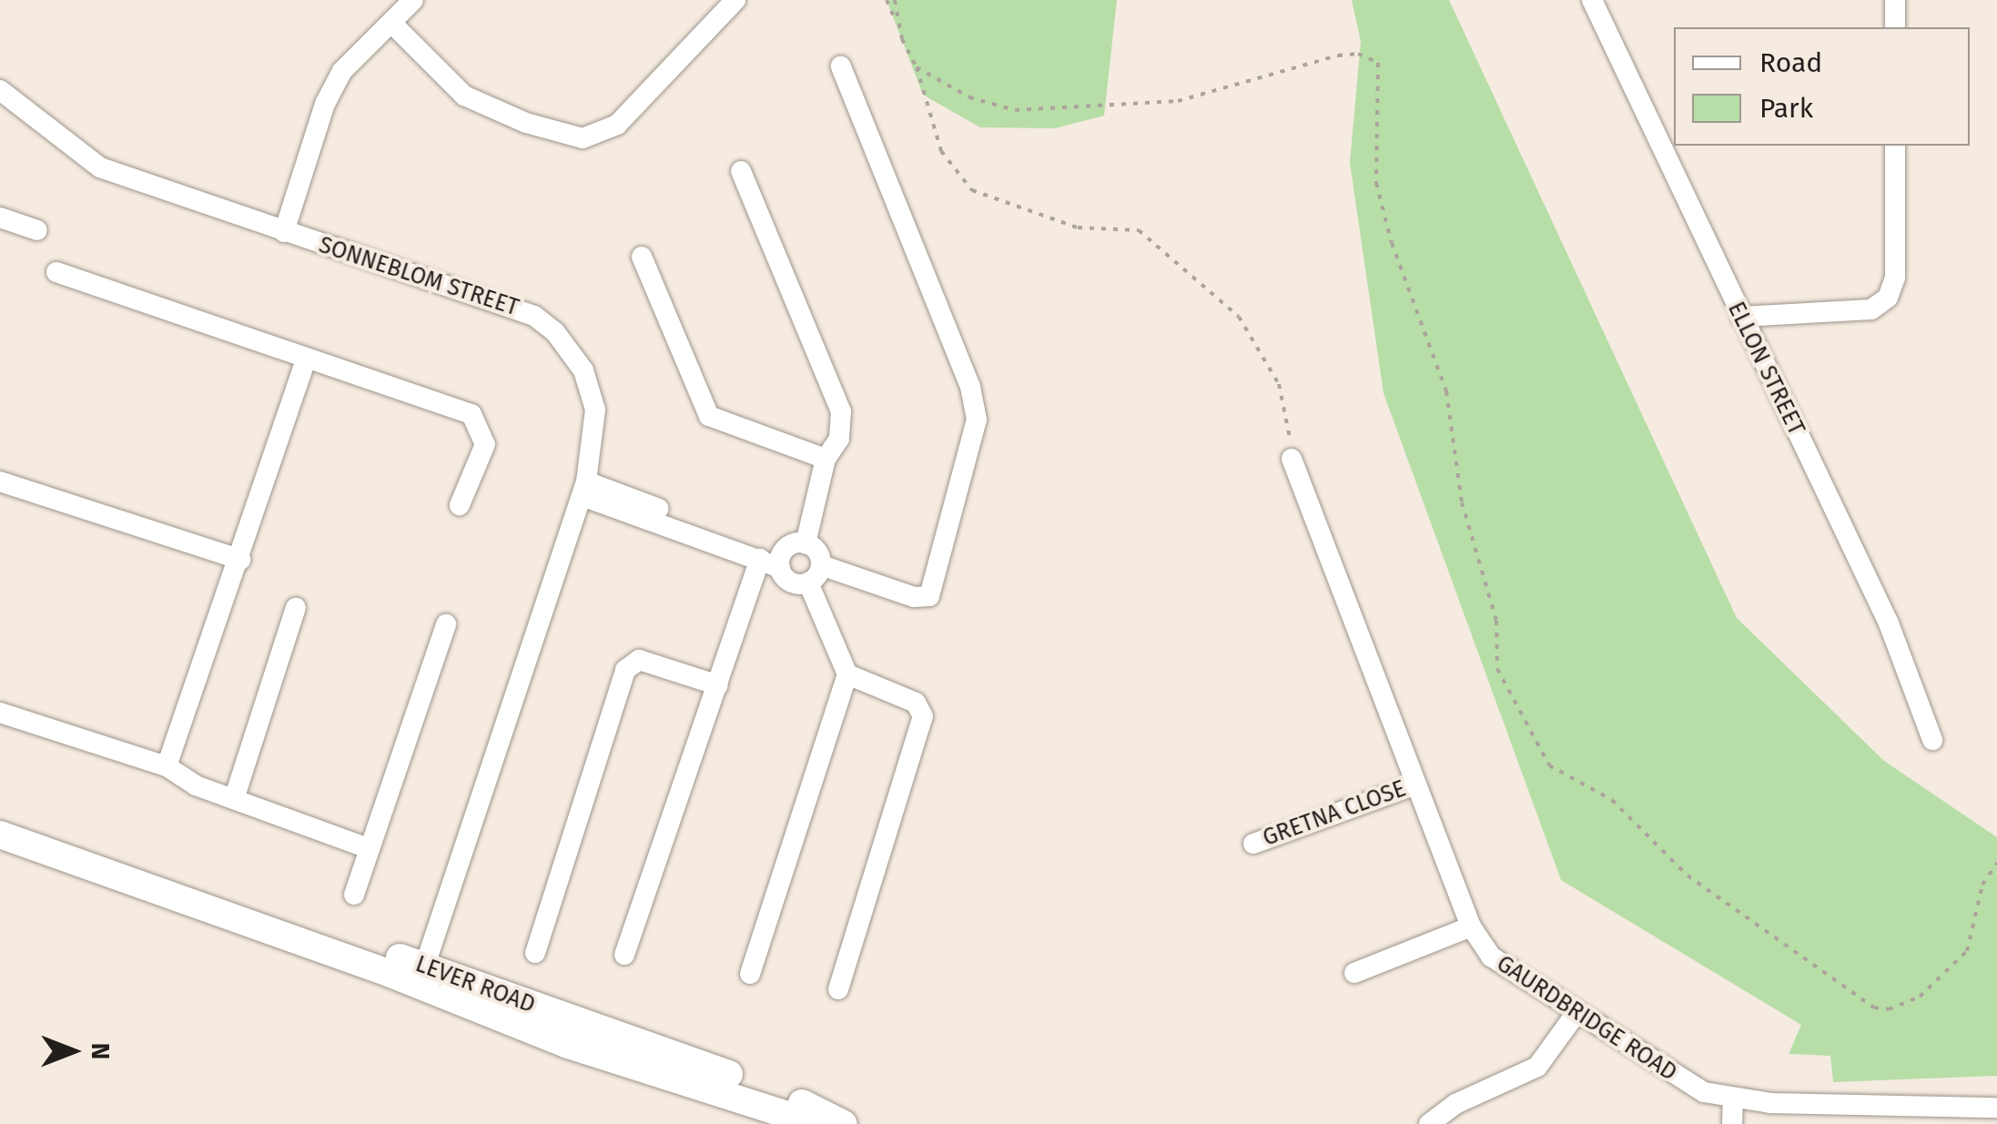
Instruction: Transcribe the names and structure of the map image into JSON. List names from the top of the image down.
{
  "streets": {
    "main road": ["LEVER ROAD"],
    "street": [
      "SONNEBLOM STREET",
      "ELLON STREET",
      "GRETNA CLOSE",
      "GAURDBRIDGE ROAD"
    ]
  },
  "crossings": [
    ["SONNEBLOM STREET", "LEVER ROAD"],
    ["GRETNA CLOSE", "GAURDBRIDGE ROAD"]
  ],
  "legend": ["Road", "Park"],
  "north": "right"
}
